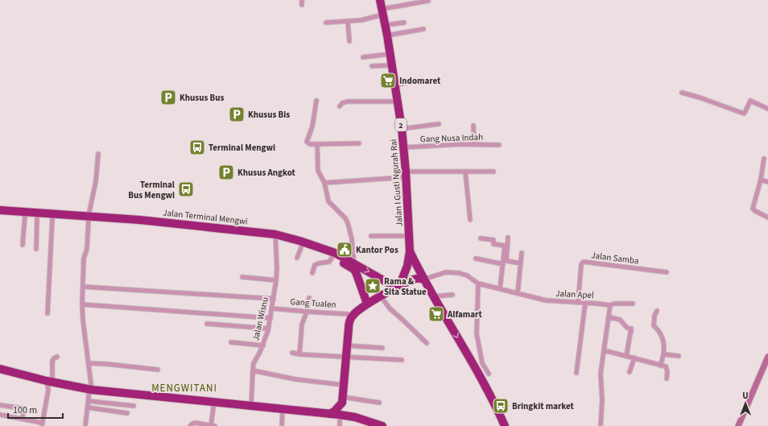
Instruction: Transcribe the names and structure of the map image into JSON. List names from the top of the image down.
{
  "streets": {
    "highway": ["2", "Jalan I Gusti Ngurah Rai", "Jalan Terminal Mengwi"],
    "street": [
      "Gang Nusa Indah",
      "Jalan Samba",
      "Jalan Apel",
      "Gang Tualen",
      "Jalan Wisnu"
    ]
  },
  "crossings": [
    ["2", "Jalan I Gusti Ngurah Rai"],
    ["2", "Jalan Terminal Mengwi"],
    ["2", "Jalan Apel"],
    ["2", "Gang Tualen"],
    ["Gang Nusa Indah", "Jalan I Gusti Ngurah Rai"],
    ["Jalan Terminal Mengwi", "Jalan Wisnu"],
    ["Jalan Samba", "Jalan Apel"],
    ["Gang Tualen", "Jalan Wisnu"]
  ],
  "districts": ["MENGWITANI"],
  "places": {
    "supermarket": ["Indomaret", "Alfamart"],
    "parking": ["Khusus Bus", "Khusus Bis", "Khusus Angkot"],
    "bus stop": ["Terminal Mengwi", "Terminal Bus Mengwi", "Bringkit market"],
    "public building": ["Kantor Pos"],
    "place": ["Rama & Sita Statue"]
  },
  "scale_bar": "100 m",
  "north": "top"
}
